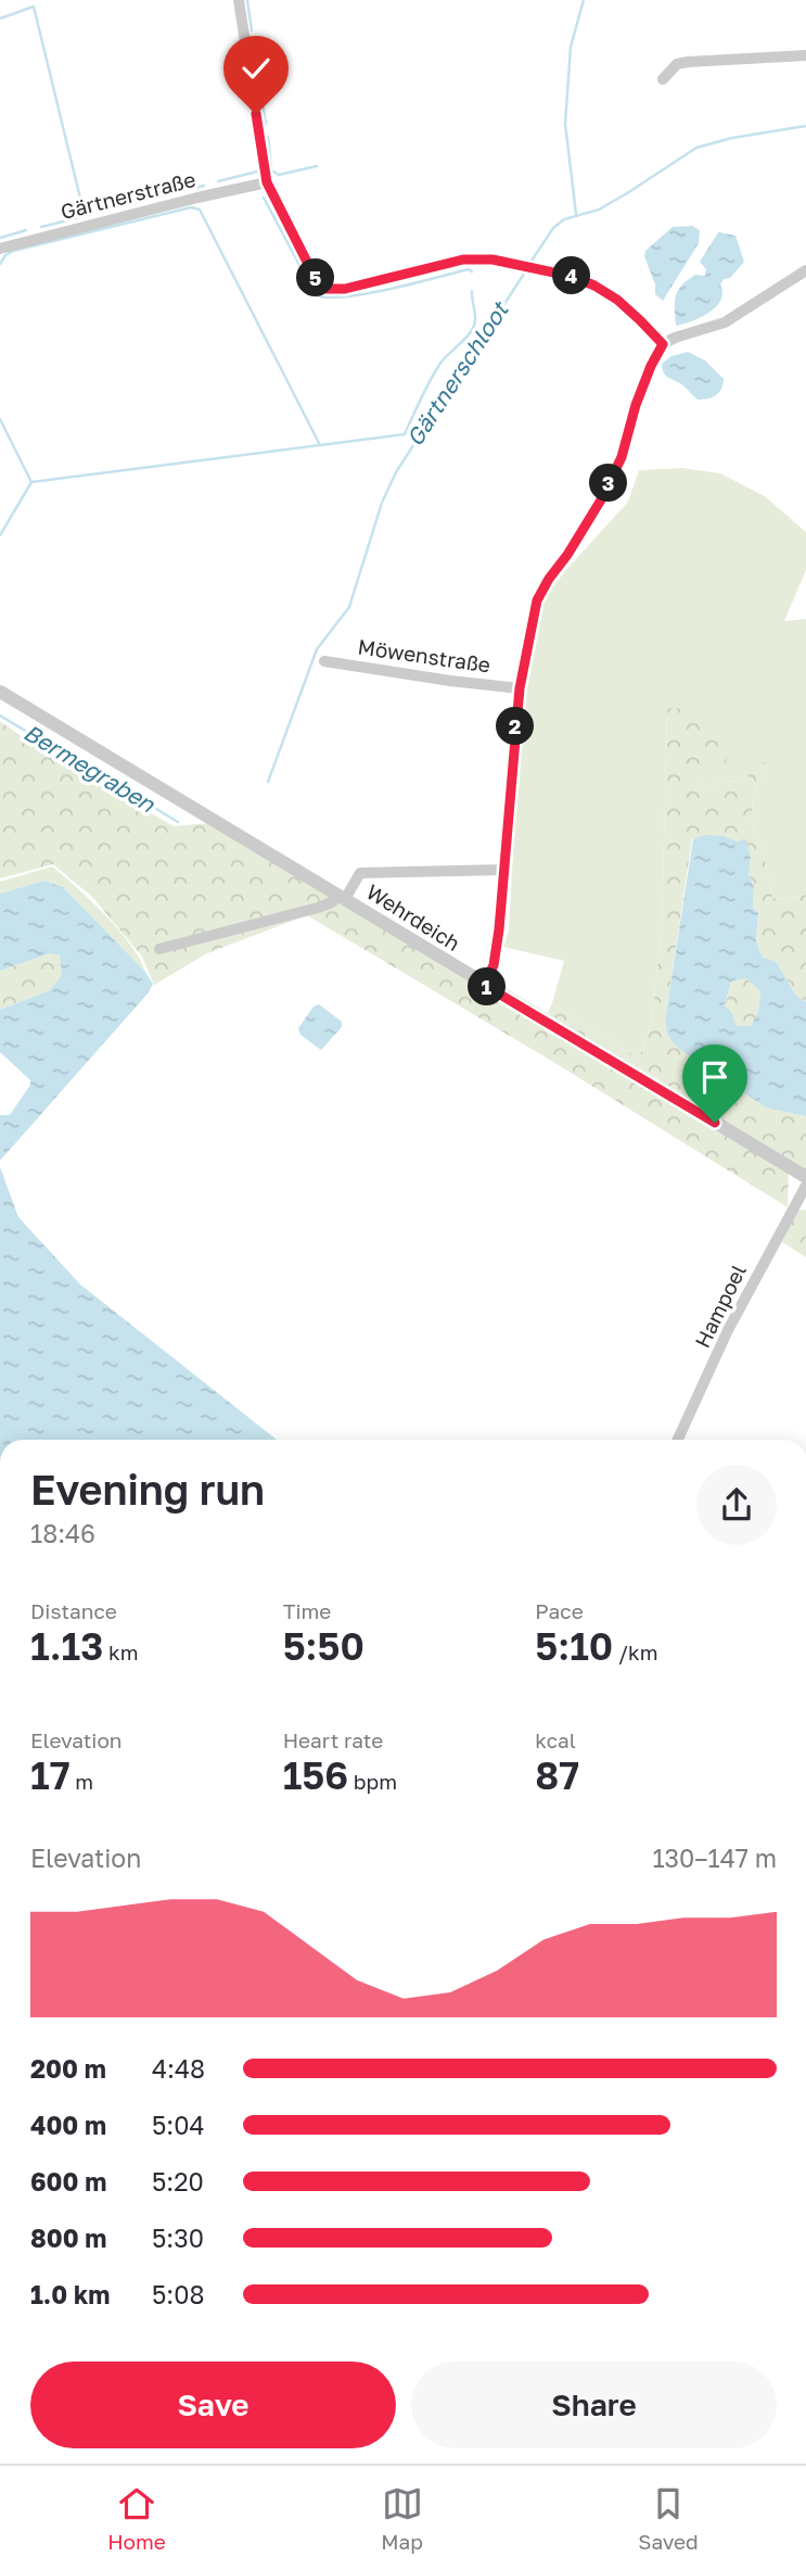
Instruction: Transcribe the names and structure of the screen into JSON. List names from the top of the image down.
{
  "streets": {
    "street": [
      "Gärtnerstraße",
      "Möwenstraße",
      "Wehrdeich",
      "Hampoel"
    ]
  },
  "water": ["Gärtnerschloot", "Bermegraben"],
  "page": {
    "pins": [
      "4",
      "5",
      "3",
      "2",
      "1"
    ],
    "heading": ["Evening run", "18:46"],
    "stats": [
      ["Distance", "1.13 km"],
      ["Time", "5:50"],
      ["Pace", "5:10 /km"],
      ["Elevation", "17 m"],
      ["Heart rate", "156 bpm"],
      ["kcal", "87"]
    ],
    "chart": ["Elevation", "130–147 m"],
    "list": [
      {
        "name": "200 m",
        "note": "4:48"
      },
      {
        "name": "400 m",
        "note": "5:04"
      },
      {
        "name": "600 m",
        "note": "5:20"
      },
      {
        "name": "800 m",
        "note": "5:30"
      },
      {
        "name": "1.0 km",
        "note": "5:08"
      }
    ],
    "buttons": ["Save", "Share"],
    "tabs": ["Home", "Map", "Saved"]
  }
}
